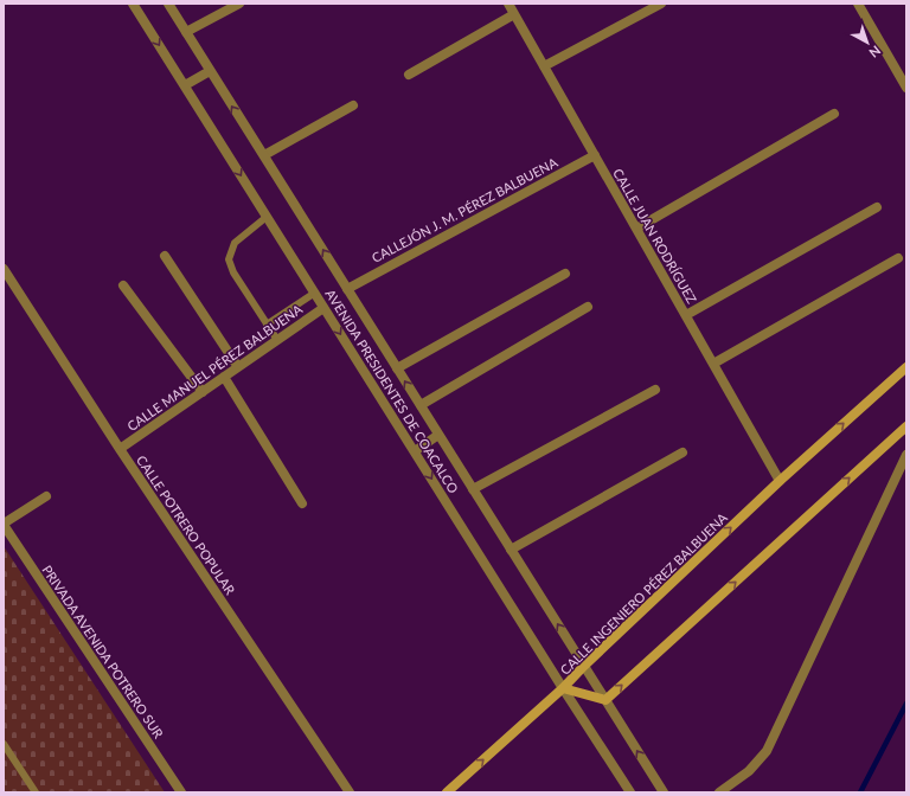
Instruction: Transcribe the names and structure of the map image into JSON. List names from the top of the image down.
{
  "streets": {
    "main road": ["CALLE INGENIERO PÉREZ BALBUENA"],
    "street": [
      "CALLEJÓN J. M. PÉREZ BALBUENA",
      "CALLE JUAN RODRÍGUEZ",
      "CALLE MANUEL PÉREZ BALBUENA",
      "AVENIDA PRESIDENTES DE COACALCO",
      "CALLE POTRERO POPULAR",
      "PRIVADA AVENIDA POTRERO SUR"
    ]
  },
  "crossings": [
    ["CALLEJÓN J. M. PÉREZ BALBUENA", "CALLE JUAN RODRÍGUEZ"],
    ["CALLEJÓN J. M. PÉREZ BALBUENA", "AVENIDA PRESIDENTES DE COACALCO"],
    ["CALLE JUAN RODRÍGUEZ", "CALLE INGENIERO PÉREZ BALBUENA"],
    ["CALLE MANUEL PÉREZ BALBUENA", "AVENIDA PRESIDENTES DE COACALCO"],
    ["CALLE MANUEL PÉREZ BALBUENA", "CALLE POTRERO POPULAR"],
    ["AVENIDA PRESIDENTES DE COACALCO", "CALLE INGENIERO PÉREZ BALBUENA"]
  ],
  "north": "bottom right"
}
